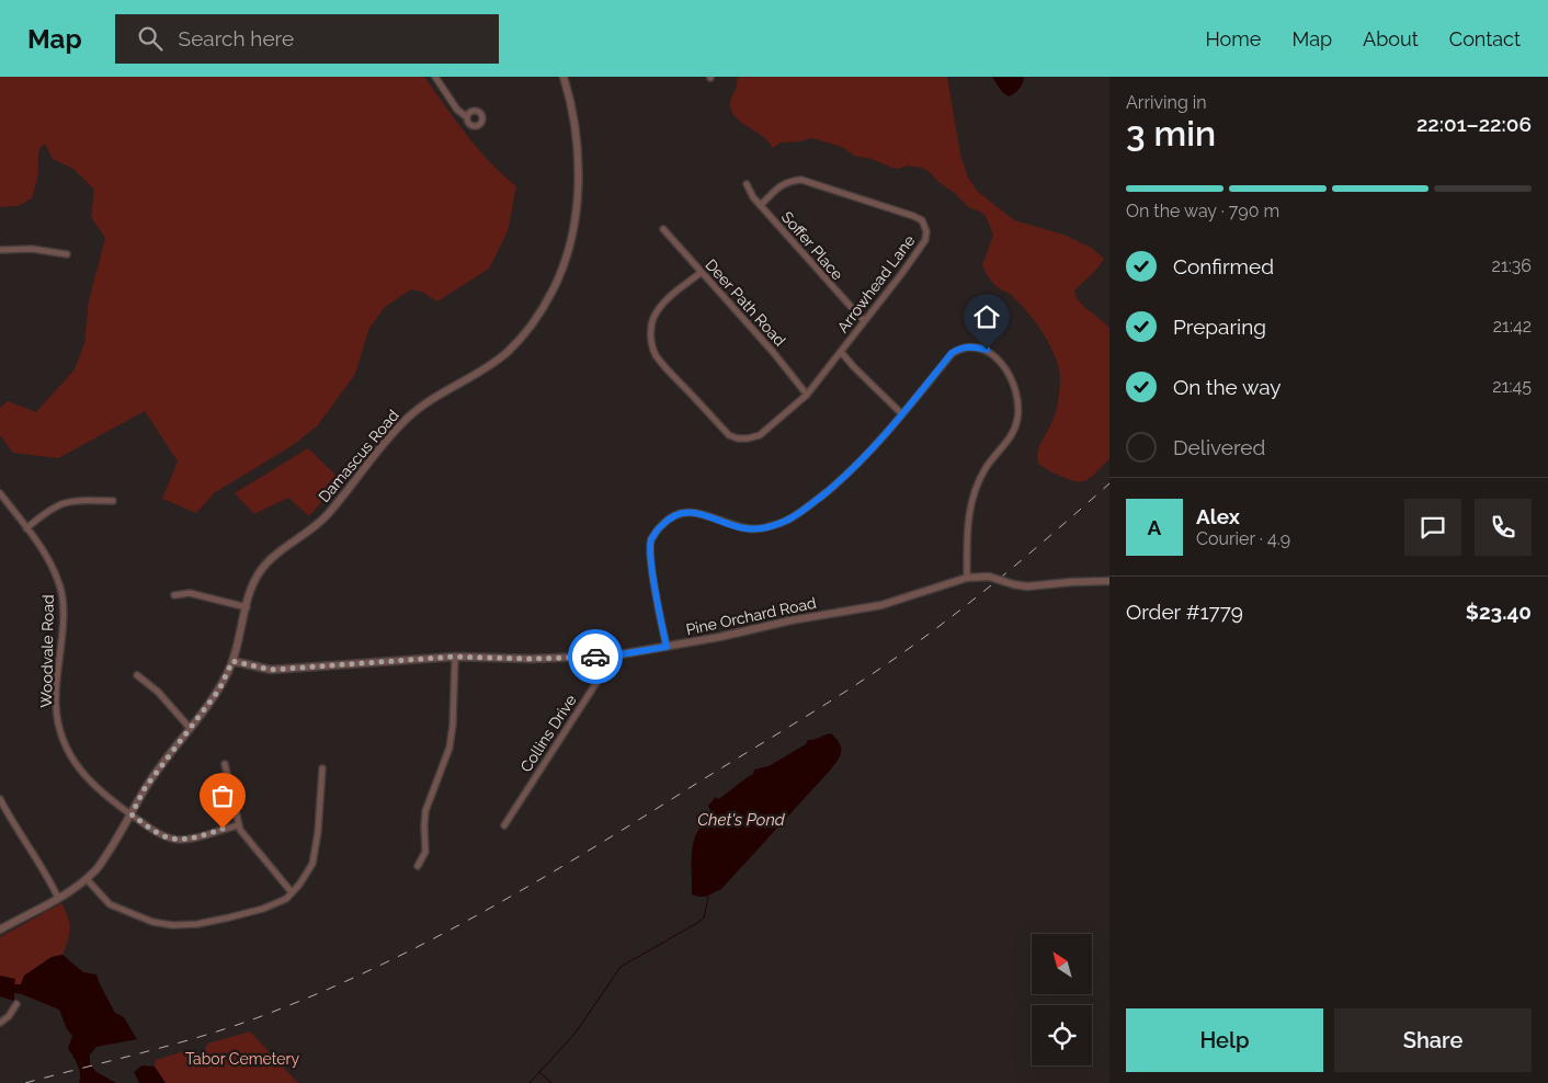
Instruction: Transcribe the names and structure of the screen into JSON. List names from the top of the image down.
{
  "streets": {
    "street": [
      "Soffer Place",
      "Arrowhead Lane",
      "Deer Path Road",
      "Damascus Road",
      "Pine Orchard Road",
      "Woodvale Road",
      "Collins Drive"
    ]
  },
  "crossings": [
    ["Soffer Place", "Arrowhead Lane"],
    ["Damascus Road", "Pine Orchard Road"],
    ["Pine Orchard Road", "Collins Drive"]
  ],
  "water": ["Chet's Pond"],
  "parks": ["Tabor Cemetery"],
  "north": "top left",
  "page": {
    "header": "Map",
    "search": "Search here",
    "nav": [
      "Home",
      "Map",
      "About",
      "Contact"
    ],
    "heading": ["3 min", "Arriving in", "22:01–22:06"],
    "panel": [
      "Alex",
      "Courier · 4.9",
      "Order #1779",
      "$23.40"
    ],
    "bar": "On the way · 790 m",
    "list": [
      ["Confirmed", "21:36"],
      ["Preparing", "21:42"],
      ["On the way", "21:45"],
      "Delivered"
    ],
    "round": "A",
    "buttons": ["Help", "Share"]
  }
}
